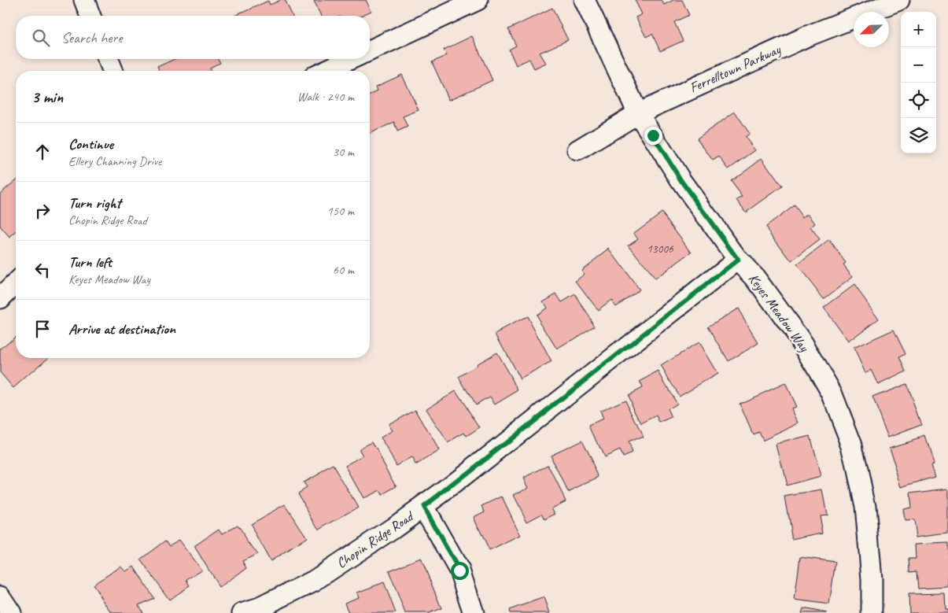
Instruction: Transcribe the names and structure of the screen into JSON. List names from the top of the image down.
{
  "streets": {
    "street": ["Ferrelltown Parkway", "Keyes Meadow Way", "Chopin Ridge Road"]
  },
  "crossings": [
    ["Ferrelltown Parkway", "Keyes Meadow Way"],
    ["Keyes Meadow Way", "Chopin Ridge Road"]
  ],
  "house_numbers": ["13006"],
  "north": "bottom left",
  "page": {
    "map_buttons": ["+", "−"],
    "search": "Search here",
    "heading": ["3 min", "Walk · 240 m"],
    "list": [
      ["Continue", "Ellery Channing Drive", "30 m"],
      ["Turn right", "Chopin Ridge Road", "150 m"],
      ["Turn left", "Keyes Meadow Way", "60 m"],
      "Arrive at destination"
    ]
  }
}
